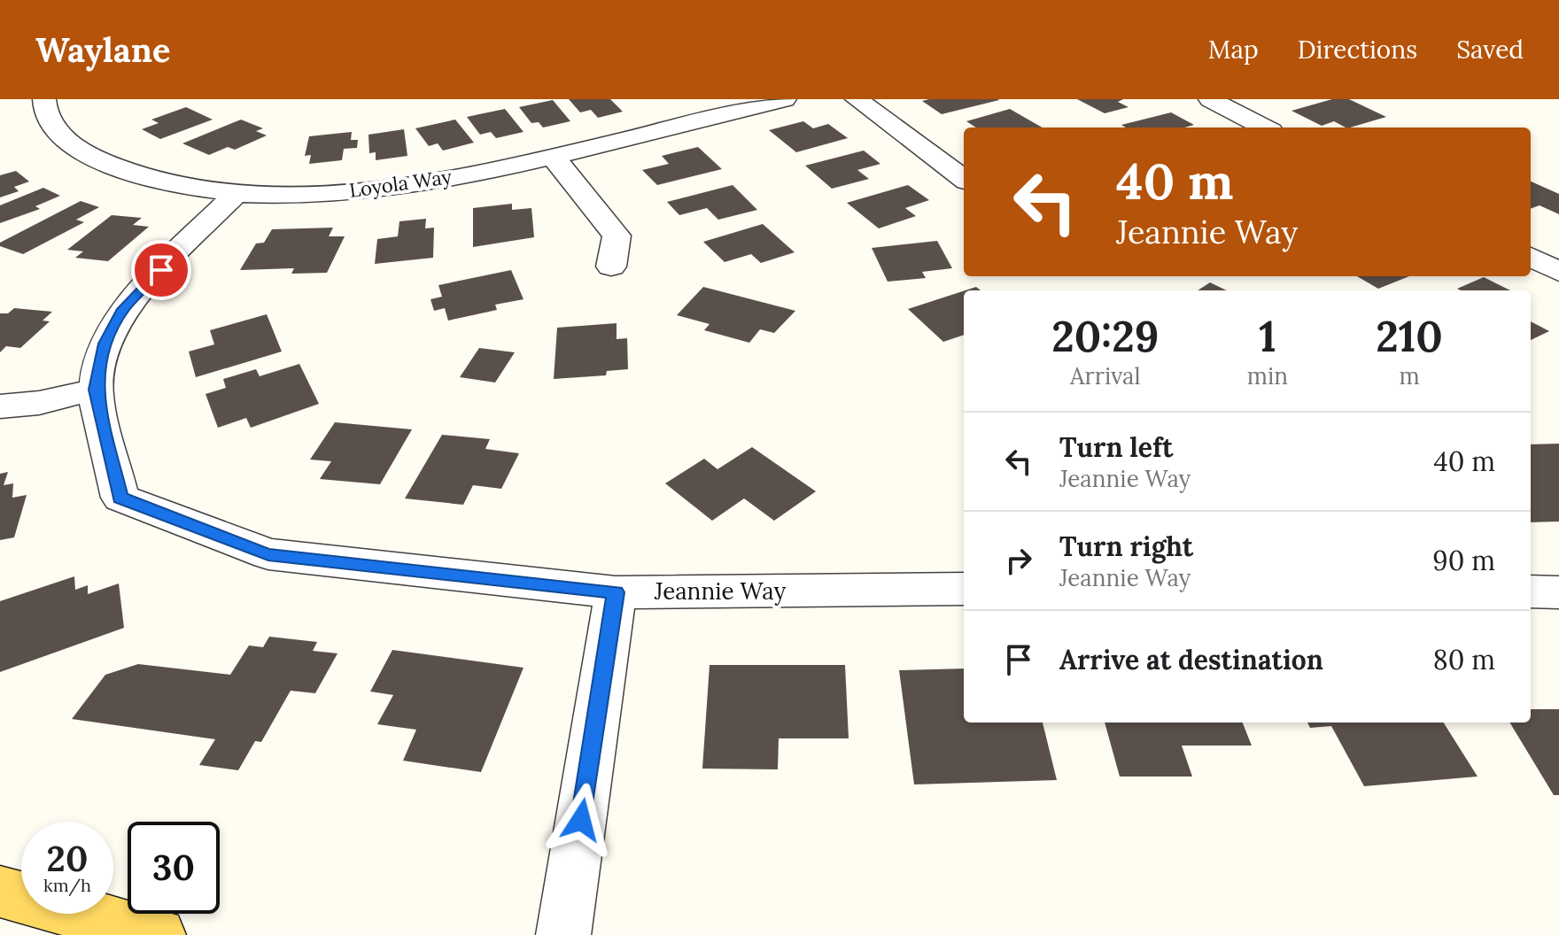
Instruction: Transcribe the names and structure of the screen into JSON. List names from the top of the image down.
{
  "streets": {
    "street": ["Loyola Way", "Jeannie Way"]
  },
  "crossings": [
    ["Loyola Way", "Jeannie Way"]
  ],
  "page": {
    "header": "Waylane",
    "nav": ["Map", "Directions", "Saved"],
    "turn": ["40 m", "Jeannie Way"],
    "eta": [
      "20:29",
      "Arrival",
      "1",
      "min",
      "210",
      "m"
    ],
    "list": [
      {
        "name": "Turn left",
        "note": "Jeannie Way",
        "value": "40 m"
      },
      {
        "name": "Turn right",
        "note": "Jeannie Way",
        "value": "90 m"
      },
      {
        "name": "Arrive at destination",
        "value": "80 m"
      }
    ],
    "speed": "20 km/h",
    "limit": "30"
  }
}
